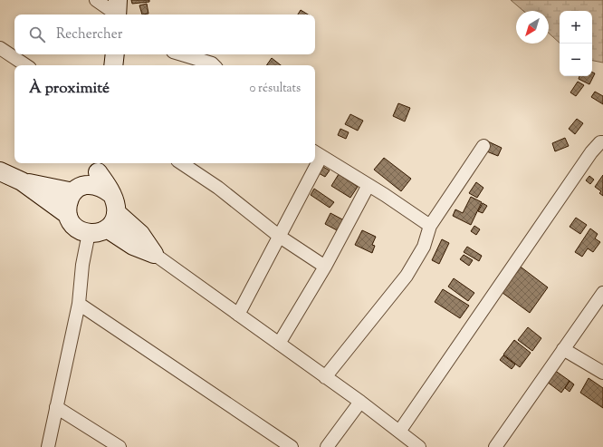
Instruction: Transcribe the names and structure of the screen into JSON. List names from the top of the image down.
{
  "north": "bottom left",
  "page": {
    "map_buttons": ["+", "−"],
    "search": "Rechercher",
    "heading": ["À proximité", "0 résultats"]
  }
}
